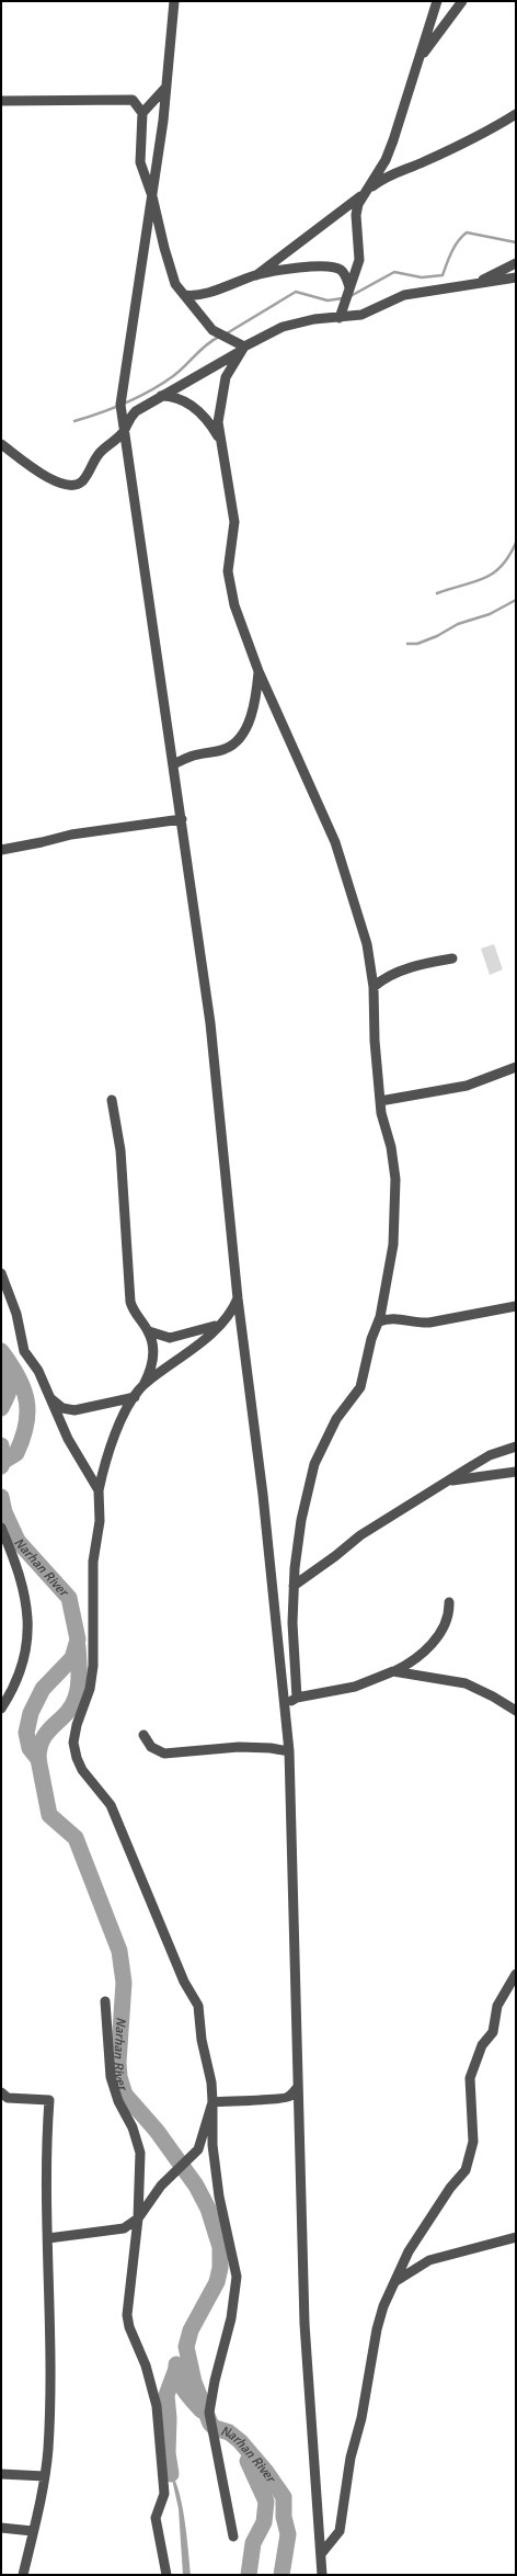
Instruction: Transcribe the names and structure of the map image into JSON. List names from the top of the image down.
{
  "water": ["Narhan River"]
}
